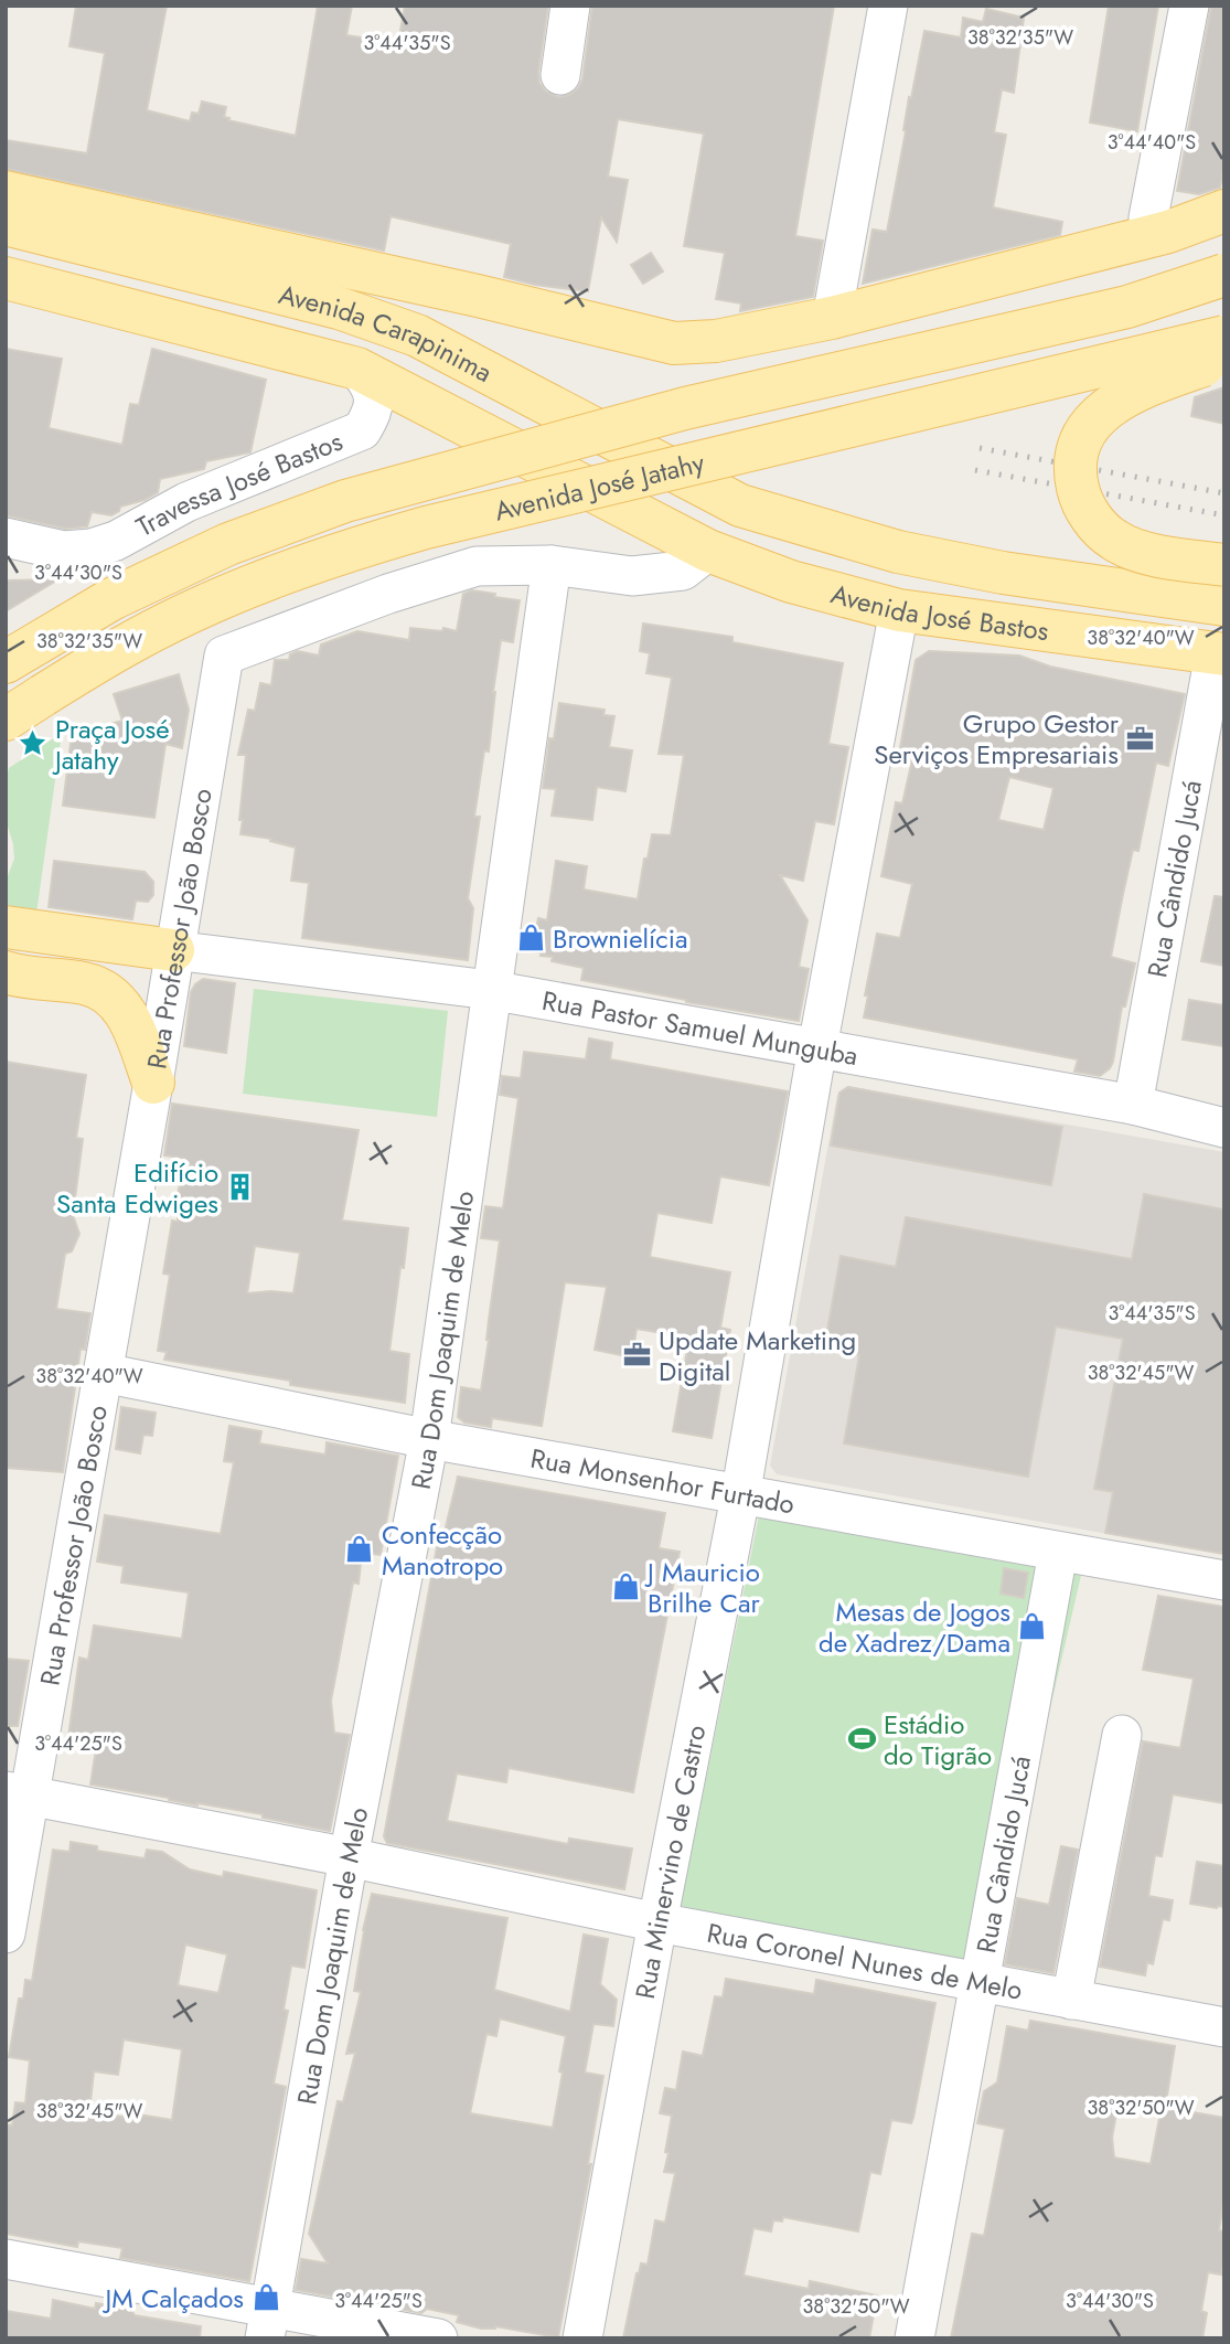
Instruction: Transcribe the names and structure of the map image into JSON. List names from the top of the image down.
{
  "streets": {
    "main road": ["Avenida Carapinima", "Avenida José Jatahy", "Avenida José Bastos"],
    "street": [
      "Travessa José Bastos",
      "Rua Cândido Jucá",
      "Rua Professor João Bosco",
      "Rua Pastor Samuel Munguba",
      "Rua Dom Joaquim de Melo",
      "Rua Monsenhor Furtado",
      "Rua Minervino de Castro",
      "Rua Coronel Nunes de Melo"
    ]
  },
  "crossings": [
    ["Avenida Carapinima", "Travessa José Bastos"],
    ["Avenida Carapinima", "Avenida José Bastos"],
    ["Avenida José Bastos", "Rua Cândido Jucá"],
    ["Avenida José Bastos", "Rua Minervino de Castro"],
    ["Rua Cândido Jucá", "Rua Pastor Samuel Munguba"],
    ["Rua Cândido Jucá", "Rua Monsenhor Furtado"],
    ["Rua Cândido Jucá", "Rua Coronel Nunes de Melo"],
    ["Rua Professor João Bosco", "Rua Pastor Samuel Munguba"],
    ["Rua Professor João Bosco", "Rua Dom Joaquim de Melo"],
    ["Rua Professor João Bosco", "Rua Monsenhor Furtado"],
    ["Rua Professor João Bosco", "Rua Coronel Nunes de Melo"],
    ["Rua Pastor Samuel Munguba", "Rua Dom Joaquim de Melo"],
    ["Rua Pastor Samuel Munguba", "Rua Minervino de Castro"],
    ["Rua Dom Joaquim de Melo", "Rua Monsenhor Furtado"],
    ["Rua Dom Joaquim de Melo", "Rua Coronel Nunes de Melo"],
    ["Rua Monsenhor Furtado", "Rua Minervino de Castro"],
    ["Rua Minervino de Castro", "Rua Coronel Nunes de Melo"]
  ],
  "places": {
    "office": ["Grupo Gestor Serviços Empresariais", "Update Marketing Digital"],
    "place": ["Praça José Jatahy"],
    "shop": [
      "Brownielícia",
      "Confecção Manotropo",
      "J Mauricio Brilhe Car",
      "Mesas de Jogos de Xadrez/Dama",
      "JM Calçados"
    ],
    "building": ["Edifício Santa Edwiges"],
    "sports": ["Estádio do Tigrão"]
  },
  "coordinates": [
    "38°32'35\"W",
    "3°44'35\"S",
    "3°44'40\"S",
    "3°44'30\"S",
    "38°32'40\"W",
    "38°32'45\"W",
    "3°44'25\"S",
    "38°32'50\"W"
  ]
}
